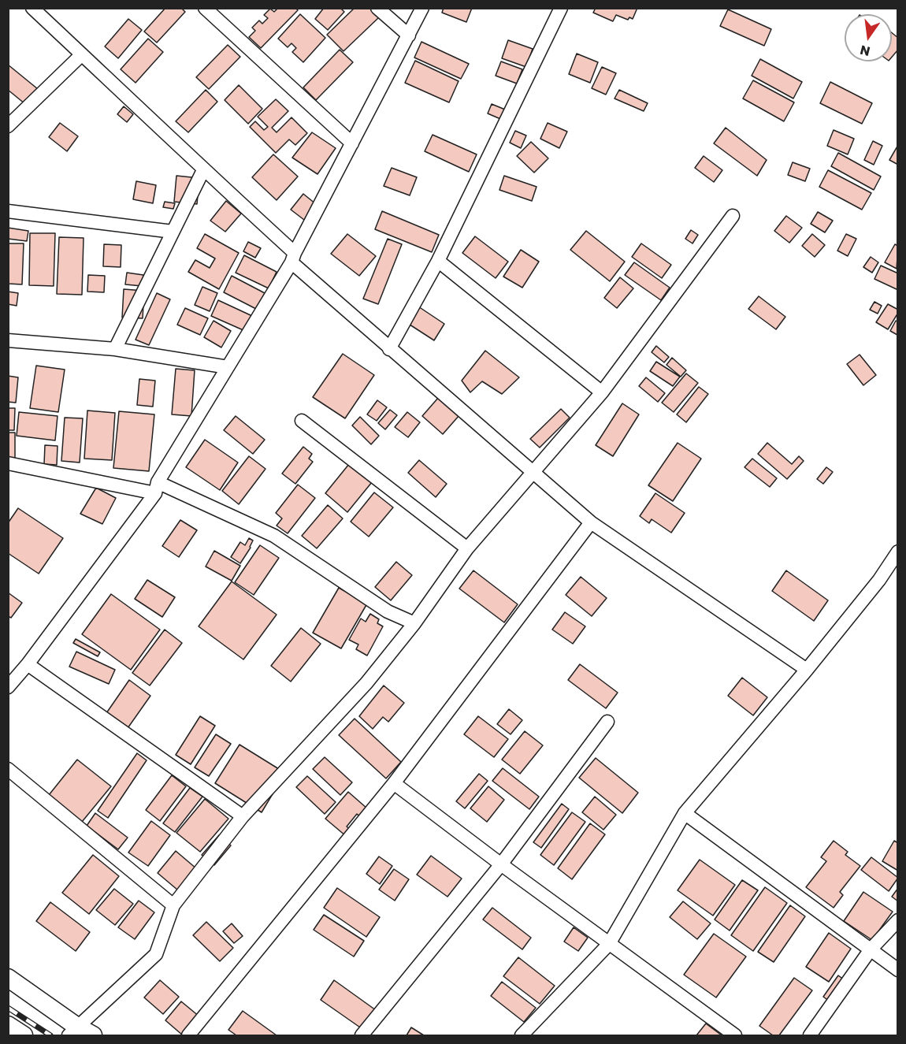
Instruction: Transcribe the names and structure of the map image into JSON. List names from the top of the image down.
{
  "north": "bottom"
}
